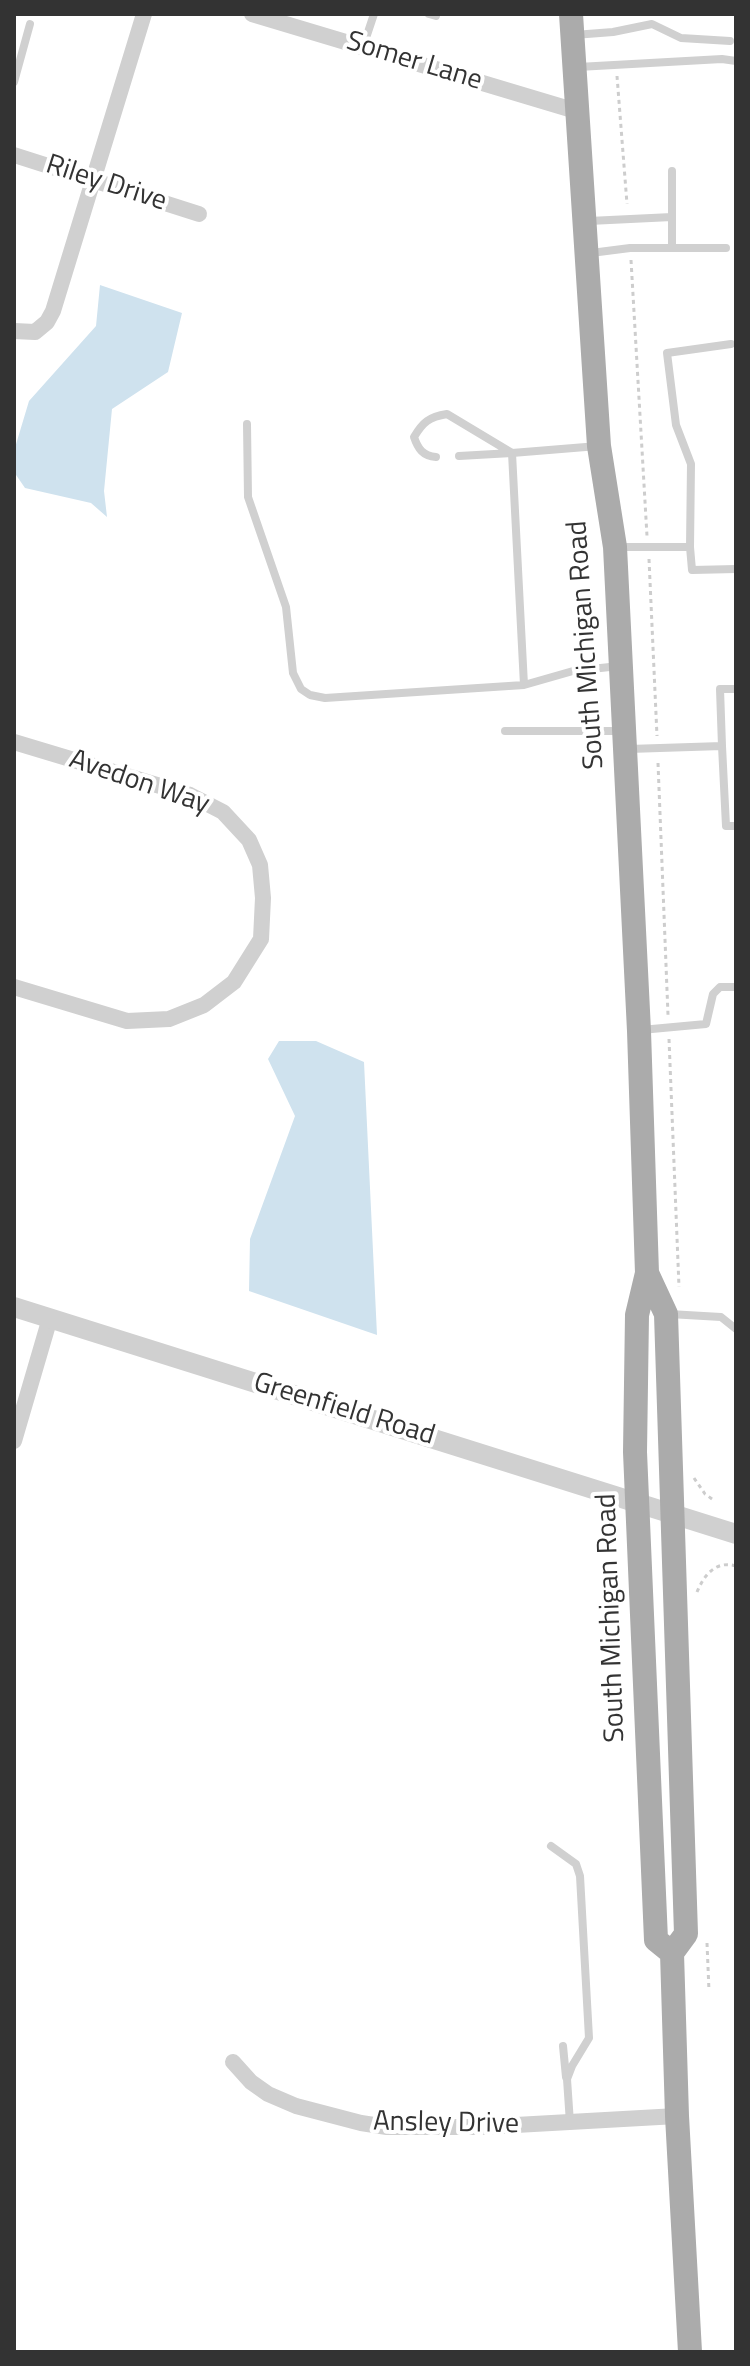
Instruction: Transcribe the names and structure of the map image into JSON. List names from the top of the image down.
{
  "streets": {
    "main road": ["South Michigan Road"],
    "street": [
      "Somer Lane",
      "Riley Drive",
      "Avedon Way",
      "Greenfield Road",
      "Ansley Drive"
    ]
  },
  "crossings": [
    ["Somer Lane", "South Michigan Road"],
    ["South Michigan Road", "Greenfield Road"],
    ["South Michigan Road", "Ansley Drive"]
  ]
}
